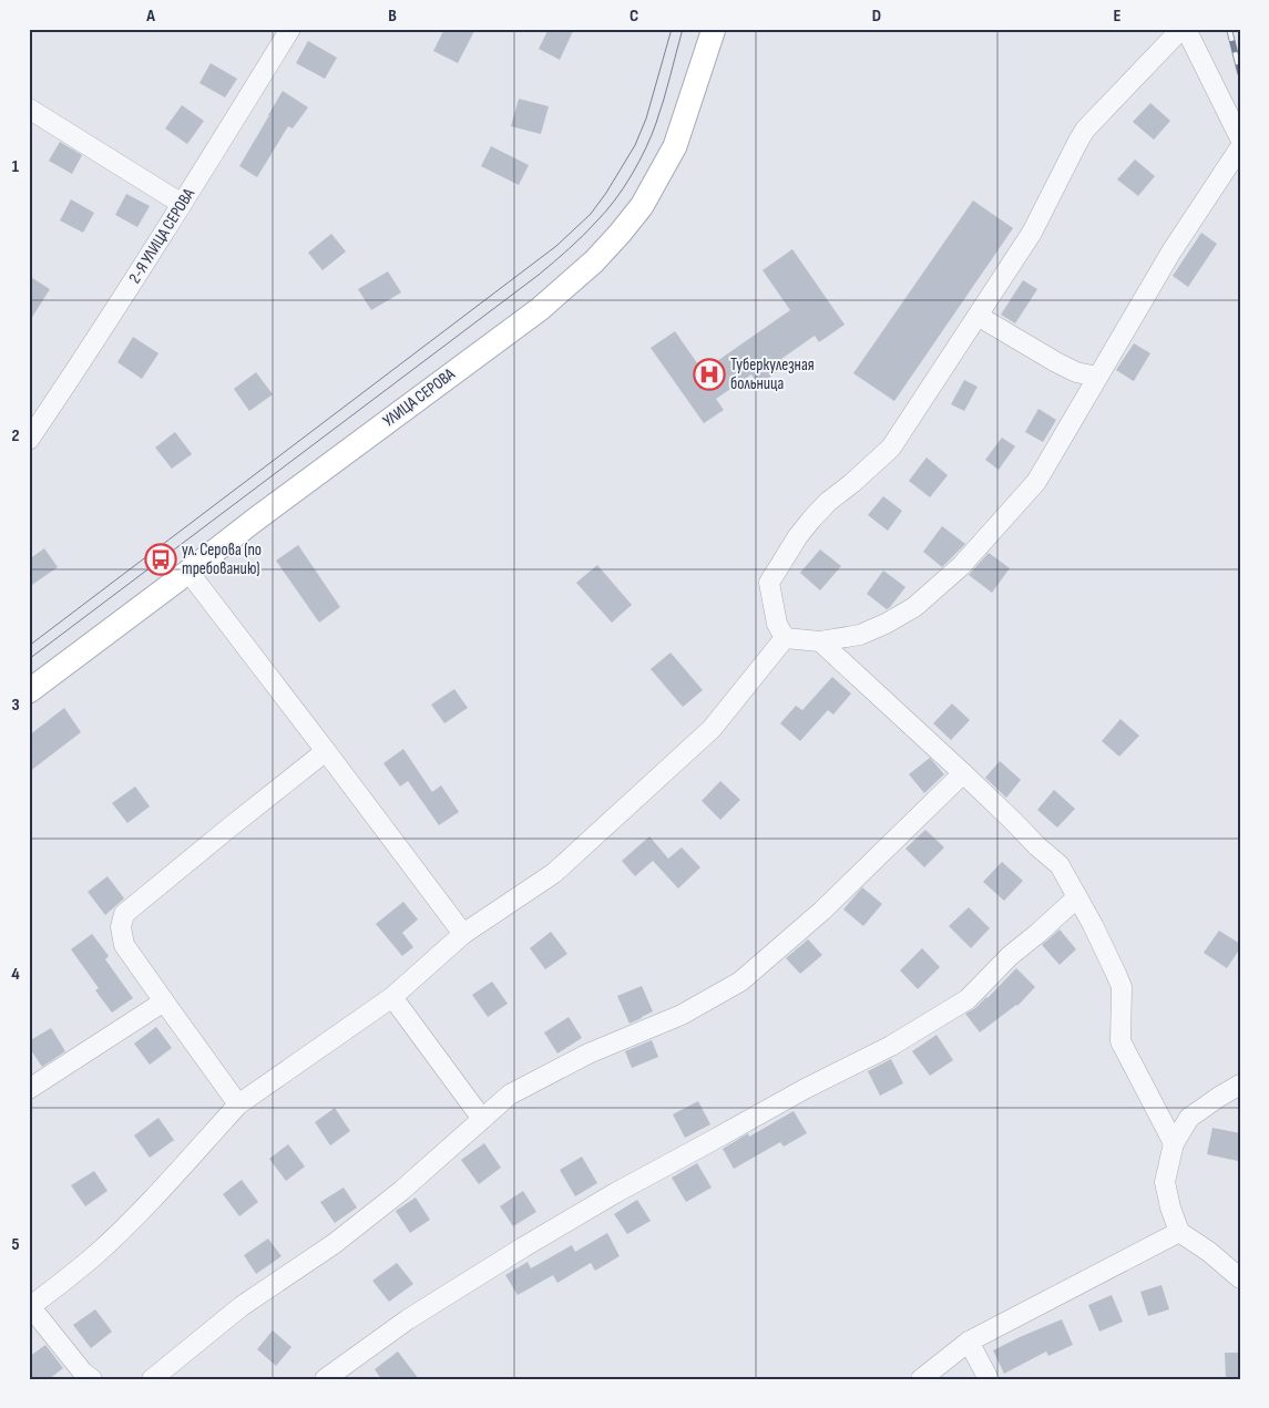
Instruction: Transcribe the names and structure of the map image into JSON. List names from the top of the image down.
{
  "streets": {
    "main road": ["УЛИЦА СЕРОВА"],
    "street": ["2-Я УЛИЦА СЕРОВА"]
  },
  "places": {
    "hospital": ["Туберкулезная больница"],
    "bus stop": ["ул. Серова (по требованию)"]
  },
  "grid": {
    "columns": [
      "A",
      "B",
      "C",
      "D",
      "E"
    ],
    "rows": [
      "1",
      "2",
      "3",
      "4",
      "5"
    ]
  }
}
